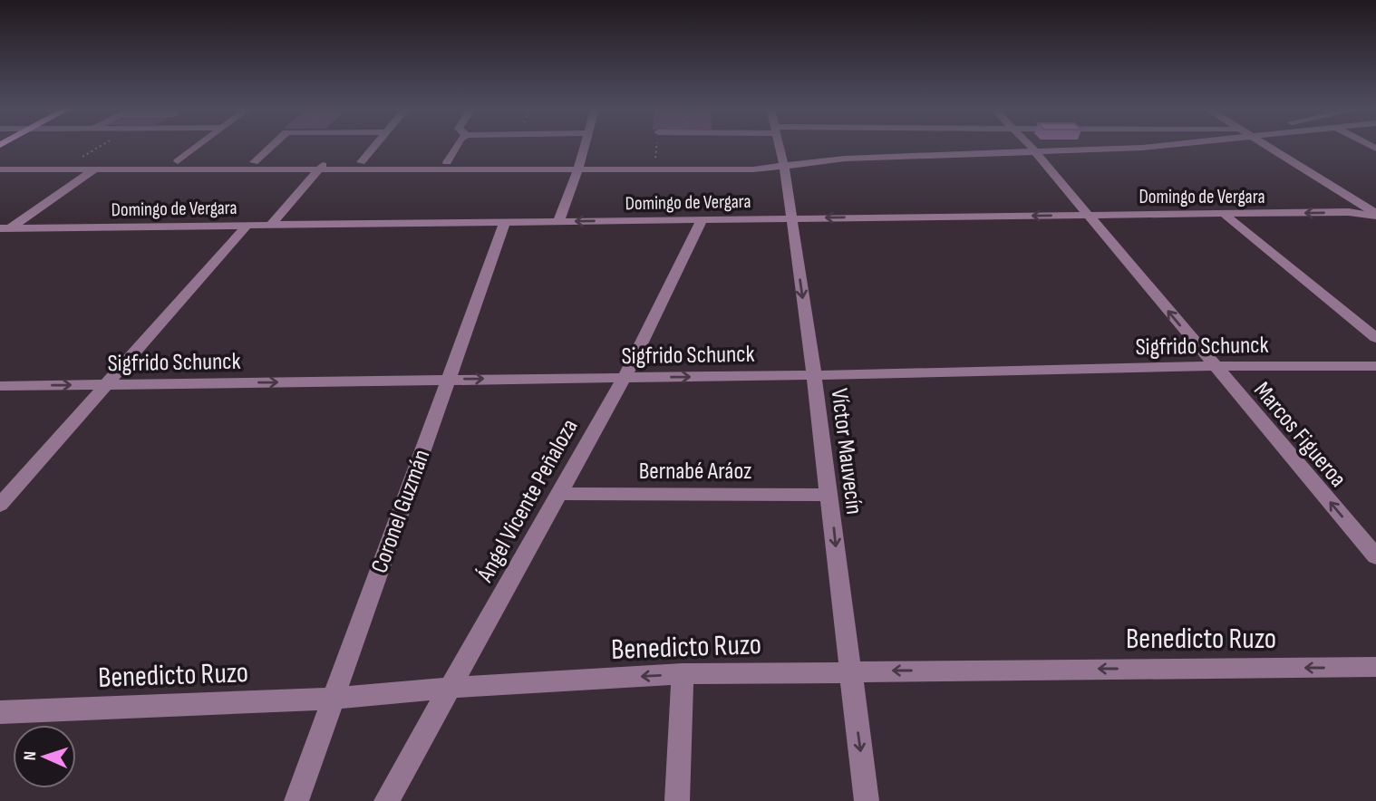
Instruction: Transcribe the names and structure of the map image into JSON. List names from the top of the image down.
{
  "streets": {
    "street": [
      "Domingo de Vergara",
      "Sigfrido Schunck",
      "Marcos Figueroa",
      "Víctor Mauvecín",
      "Bernabé Aráoz",
      "Ángel Vicente Peñaloza",
      "Coronel Guzmán",
      "Benedicto Ruzo"
    ]
  },
  "crossings": [
    ["Domingo de Vergara", "Marcos Figueroa"],
    ["Domingo de Vergara", "Víctor Mauvecín"],
    ["Domingo de Vergara", "Ángel Vicente Peñaloza"],
    ["Domingo de Vergara", "Coronel Guzmán"],
    ["Sigfrido Schunck", "Marcos Figueroa"],
    ["Sigfrido Schunck", "Víctor Mauvecín"],
    ["Sigfrido Schunck", "Ángel Vicente Peñaloza"],
    ["Sigfrido Schunck", "Coronel Guzmán"],
    ["Víctor Mauvecín", "Bernabé Aráoz"],
    ["Víctor Mauvecín", "Benedicto Ruzo"],
    ["Bernabé Aráoz", "Ángel Vicente Peñaloza"],
    ["Ángel Vicente Peñaloza", "Benedicto Ruzo"],
    ["Coronel Guzmán", "Benedicto Ruzo"]
  ],
  "one_way": ["Sigfrido Schunck", "Víctor Mauvecín", "Benedicto Ruzo"],
  "north": "left"
}
